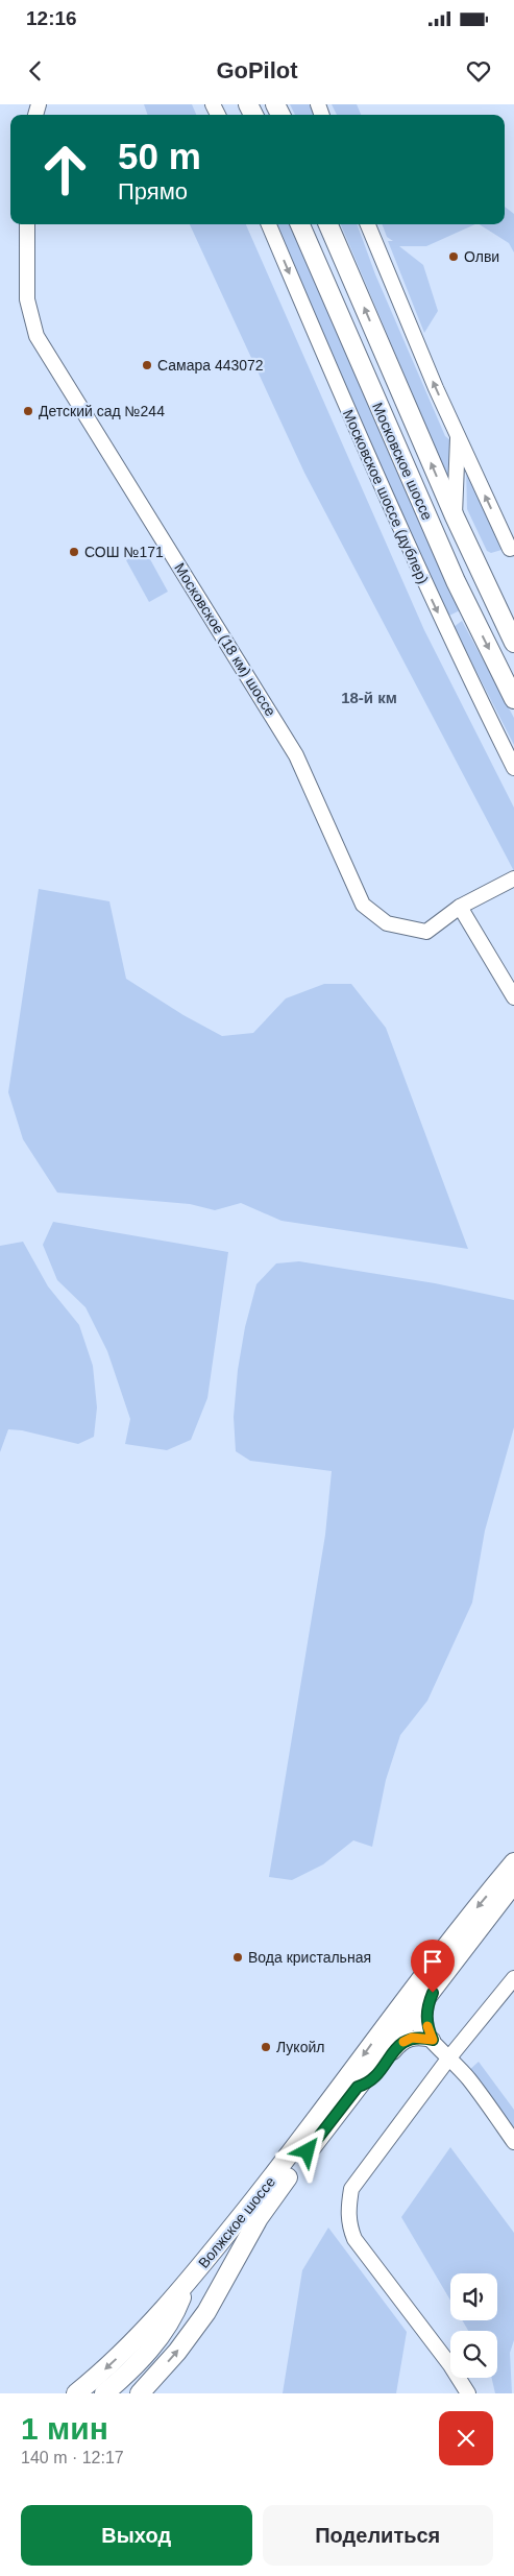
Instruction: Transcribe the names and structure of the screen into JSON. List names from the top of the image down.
{
  "streets": {
    "main road": ["Московское шоссе", "Волжское шоссе"],
    "street": ["Московское шоссе (дублер)", "Московское (18 км) шоссе"]
  },
  "districts": ["18-й км"],
  "places": [
    "Олви",
    "Самара 443072",
    "Детский сад №244",
    "СОШ №171",
    "Вода кристальная",
    "Лукойл"
  ],
  "page": {
    "status": "12:16",
    "header": "GoPilot",
    "turn": ["50 m", "Прямо"],
    "heading": ["1 мин", "140 m · 12:17"],
    "buttons": ["Выход", "Поделиться"]
  }
}
